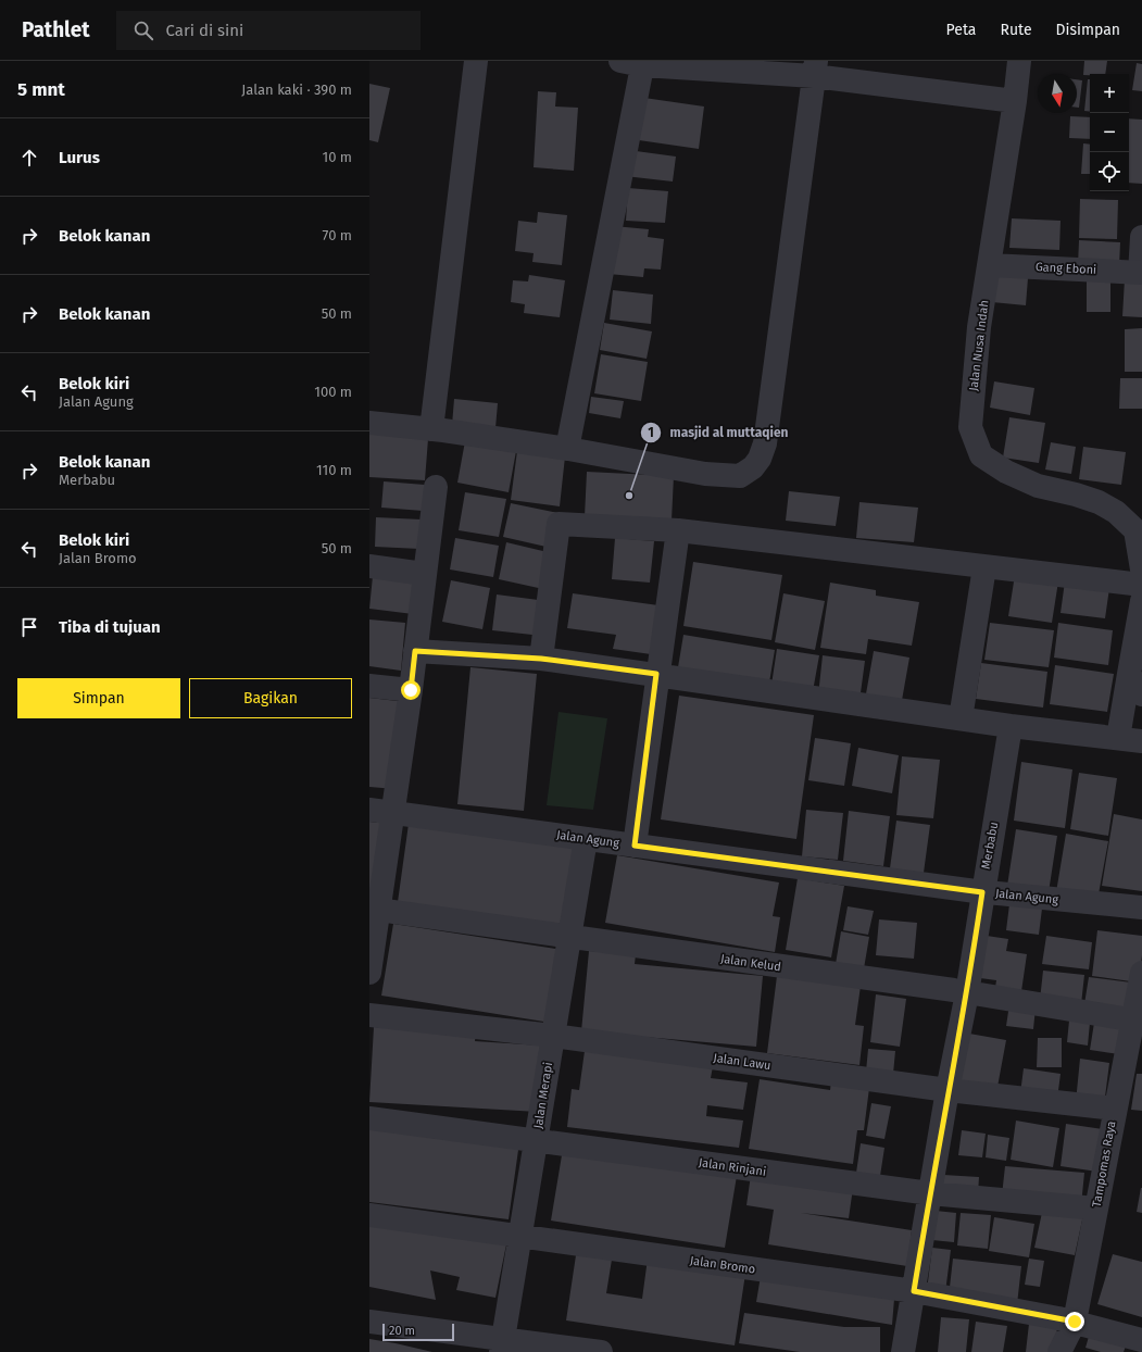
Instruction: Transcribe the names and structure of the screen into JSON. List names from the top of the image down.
{
  "streets": {
    "street": [
      "Gang Eboni",
      "Jalan Nusa Indah",
      "Jalan Agung",
      "Merbabu",
      "Jalan Kelud",
      "Jalan Lawu",
      "Jalan Merapi",
      "Tampomas Raya",
      "Jalan Rinjani",
      "Jalan Bromo"
    ]
  },
  "crossings": [
    ["Gang Eboni", "Jalan Nusa Indah"],
    ["Jalan Agung", "Merbabu"],
    ["Jalan Agung", "Jalan Merapi"],
    ["Merbabu", "Jalan Kelud"],
    ["Merbabu", "Jalan Lawu"],
    ["Merbabu", "Jalan Rinjani"],
    ["Merbabu", "Jalan Bromo"],
    ["Jalan Kelud", "Jalan Merapi"],
    ["Jalan Kelud", "Tampomas Raya"],
    ["Jalan Lawu", "Jalan Merapi"],
    ["Jalan Lawu", "Tampomas Raya"],
    ["Jalan Merapi", "Jalan Rinjani"],
    ["Jalan Merapi", "Jalan Bromo"],
    ["Tampomas Raya", "Jalan Rinjani"],
    ["Tampomas Raya", "Jalan Bromo"]
  ],
  "places": ["masjid al muttaqien"],
  "scale_bar": "20 m",
  "north": "bottom",
  "page": {
    "header": "Pathlet",
    "search": "Cari di sini",
    "nav": ["Peta", "Rute", "Disimpan"],
    "heading": ["5 mnt", "Jalan kaki · 390 m"],
    "map_buttons": ["+", "−"],
    "list": [
      ["Lurus", "10 m"],
      ["Belok kanan", "70 m"],
      ["Belok kanan", "50 m"],
      ["Belok kiri", "Jalan Agung", "100 m"],
      ["Belok kanan", "Merbabu", "110 m"],
      ["Belok kiri", "Jalan Bromo", "50 m"],
      "Tiba di tujuan"
    ],
    "buttons": ["Simpan", "Bagikan"],
    "scale": "20 m"
  }
}
